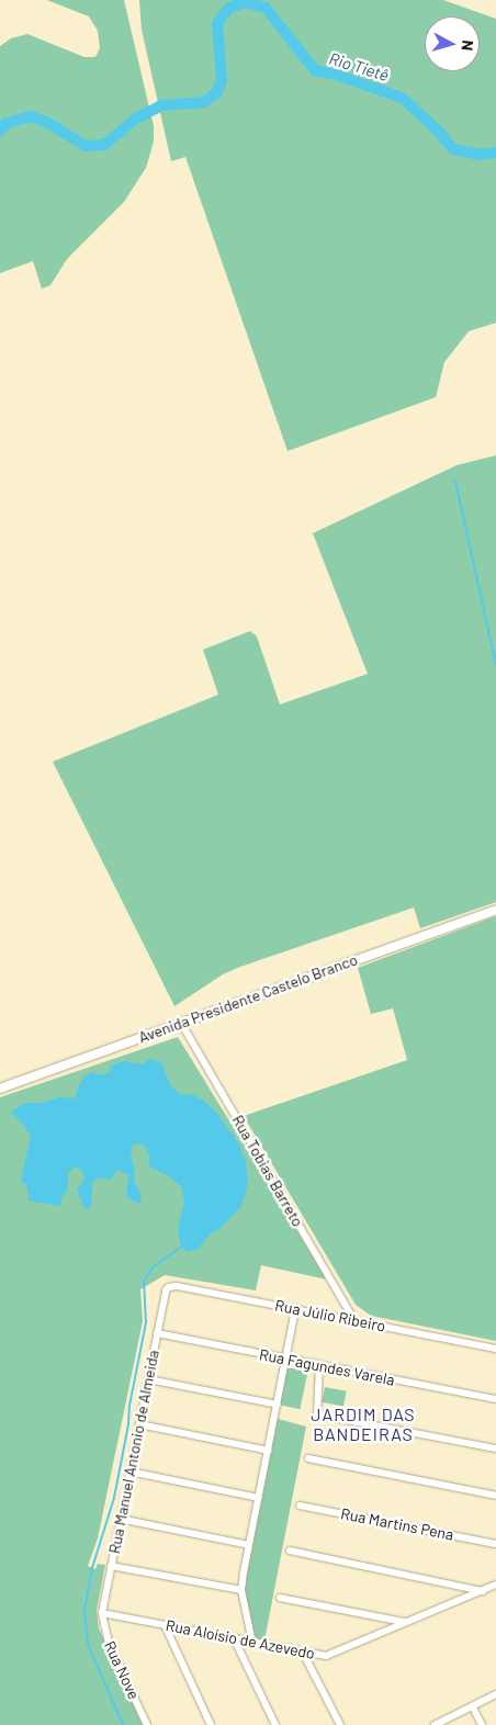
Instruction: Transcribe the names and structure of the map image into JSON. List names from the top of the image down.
{
  "streets": {
    "street": [
      "Avenida Presidente Castelo Branco",
      "Rua Tobias Barreto",
      "Rua Júlio Ribeiro",
      "Rua Fagundes Varela",
      "Rua Manuel Antonio de Almeida",
      "Rua Martins Pena",
      "Rua Aloísio de Azevedo",
      "Rua Nove"
    ]
  },
  "crossings": [
    ["Avenida Presidente Castelo Branco", "Rua Tobias Barreto"],
    ["Rua Tobias Barreto", "Rua Júlio Ribeiro"],
    ["Rua Júlio Ribeiro", "Rua Manuel Antonio de Almeida"],
    ["Rua Fagundes Varela", "Rua Manuel Antonio de Almeida"],
    ["Rua Manuel Antonio de Almeida", "Rua Aloísio de Azevedo"],
    ["Rua Manuel Antonio de Almeida", "Rua Nove"],
    ["Rua Aloísio de Azevedo", "Rua Nove"]
  ],
  "districts": ["JARDIM DAS BANDEIRAS"],
  "water": ["Rio Tietê"],
  "north": "right"
}
